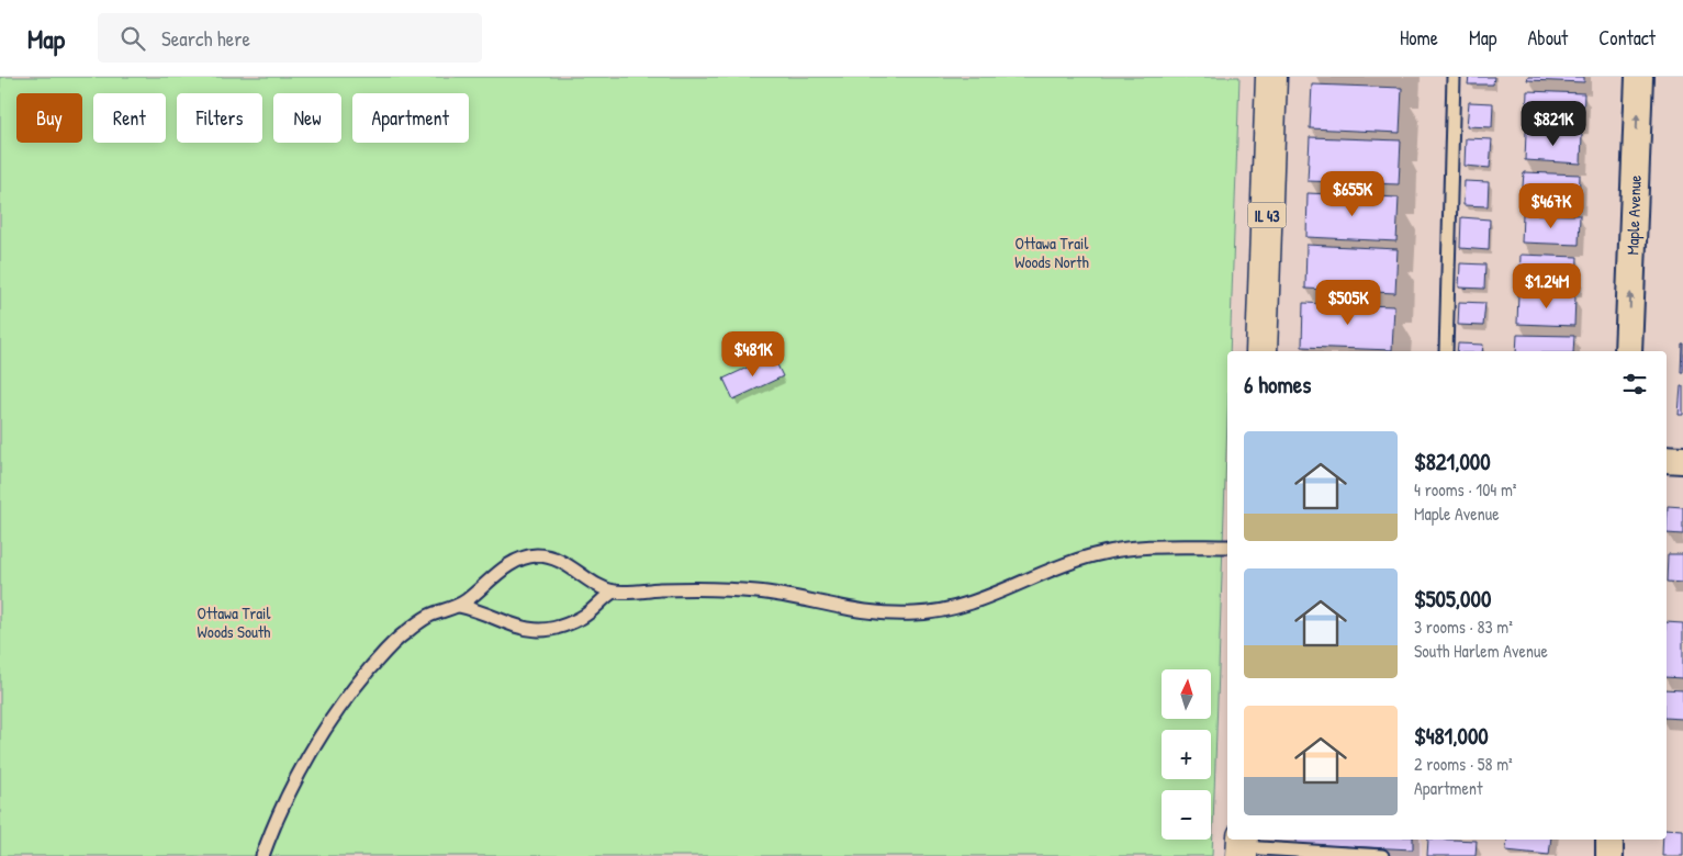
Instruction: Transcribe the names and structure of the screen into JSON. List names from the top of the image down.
{
  "streets": {
    "main road": ["IL 43"],
    "street": ["Maple Avenue"]
  },
  "one_way": ["Maple Avenue"],
  "parks": ["Ottawa Trail Woods North", "Ottawa Trail Woods South"],
  "north": "top",
  "page": {
    "header": "Map",
    "search": "Search here",
    "nav": [
      "Home",
      "Map",
      "About",
      "Contact"
    ],
    "chip": [
      "Buy",
      "Rent",
      "Filters",
      "New",
      "Apartment"
    ],
    "price": [
      "$821K",
      "$655K",
      "$467K",
      "$1.24M",
      "$505K",
      "$481K"
    ],
    "heading": "6 homes",
    "list": [
      {
        "name": "$821,000",
        "note": "4 rooms · 104 m² · Maple Avenue"
      },
      {
        "name": "$505,000",
        "note": "3 rooms · 83 m² · South Harlem Avenue"
      },
      {
        "name": "$481,000",
        "note": "2 rooms · 58 m² · Apartment"
      }
    ],
    "map_buttons": ["+", "−"]
  }
}
